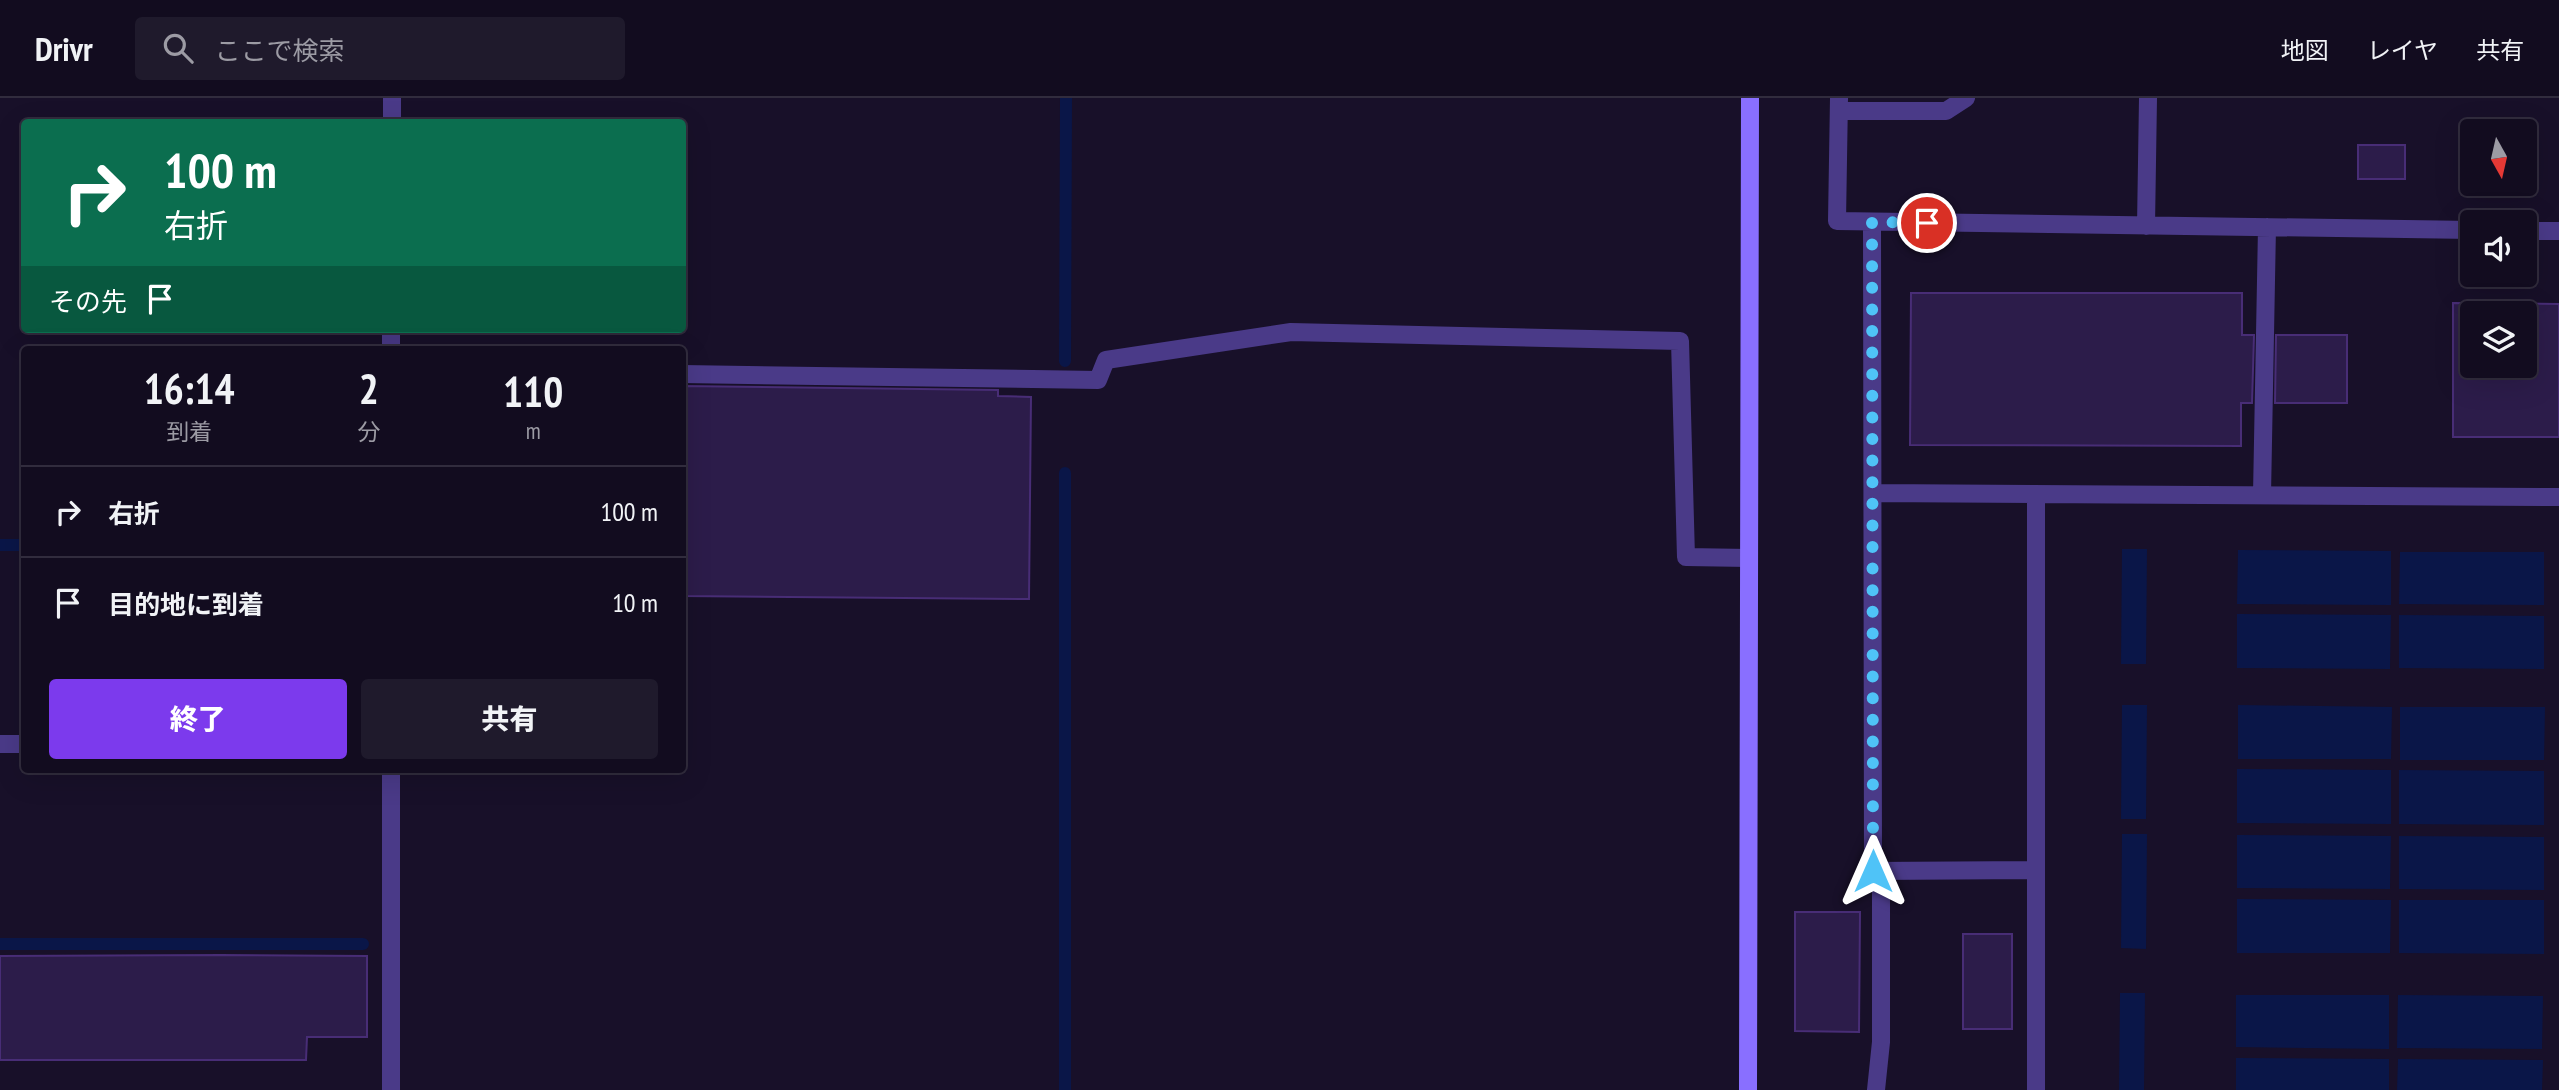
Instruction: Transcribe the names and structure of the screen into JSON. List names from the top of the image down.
{
  "north": "bottom",
  "page": {
    "header": "Drivr",
    "search": "ここで検索",
    "nav": ["地図", "レイヤ", "共有"],
    "turn": ["100 m", "右折"],
    "then": "その先",
    "eta": [
      "16:14",
      "到着",
      "2",
      "分",
      "110",
      "m"
    ],
    "list": [
      {
        "name": "右折",
        "value": "100 m"
      },
      {
        "name": "目的地に到着",
        "value": "10 m"
      }
    ],
    "buttons": ["終了", "共有"]
  }
}
